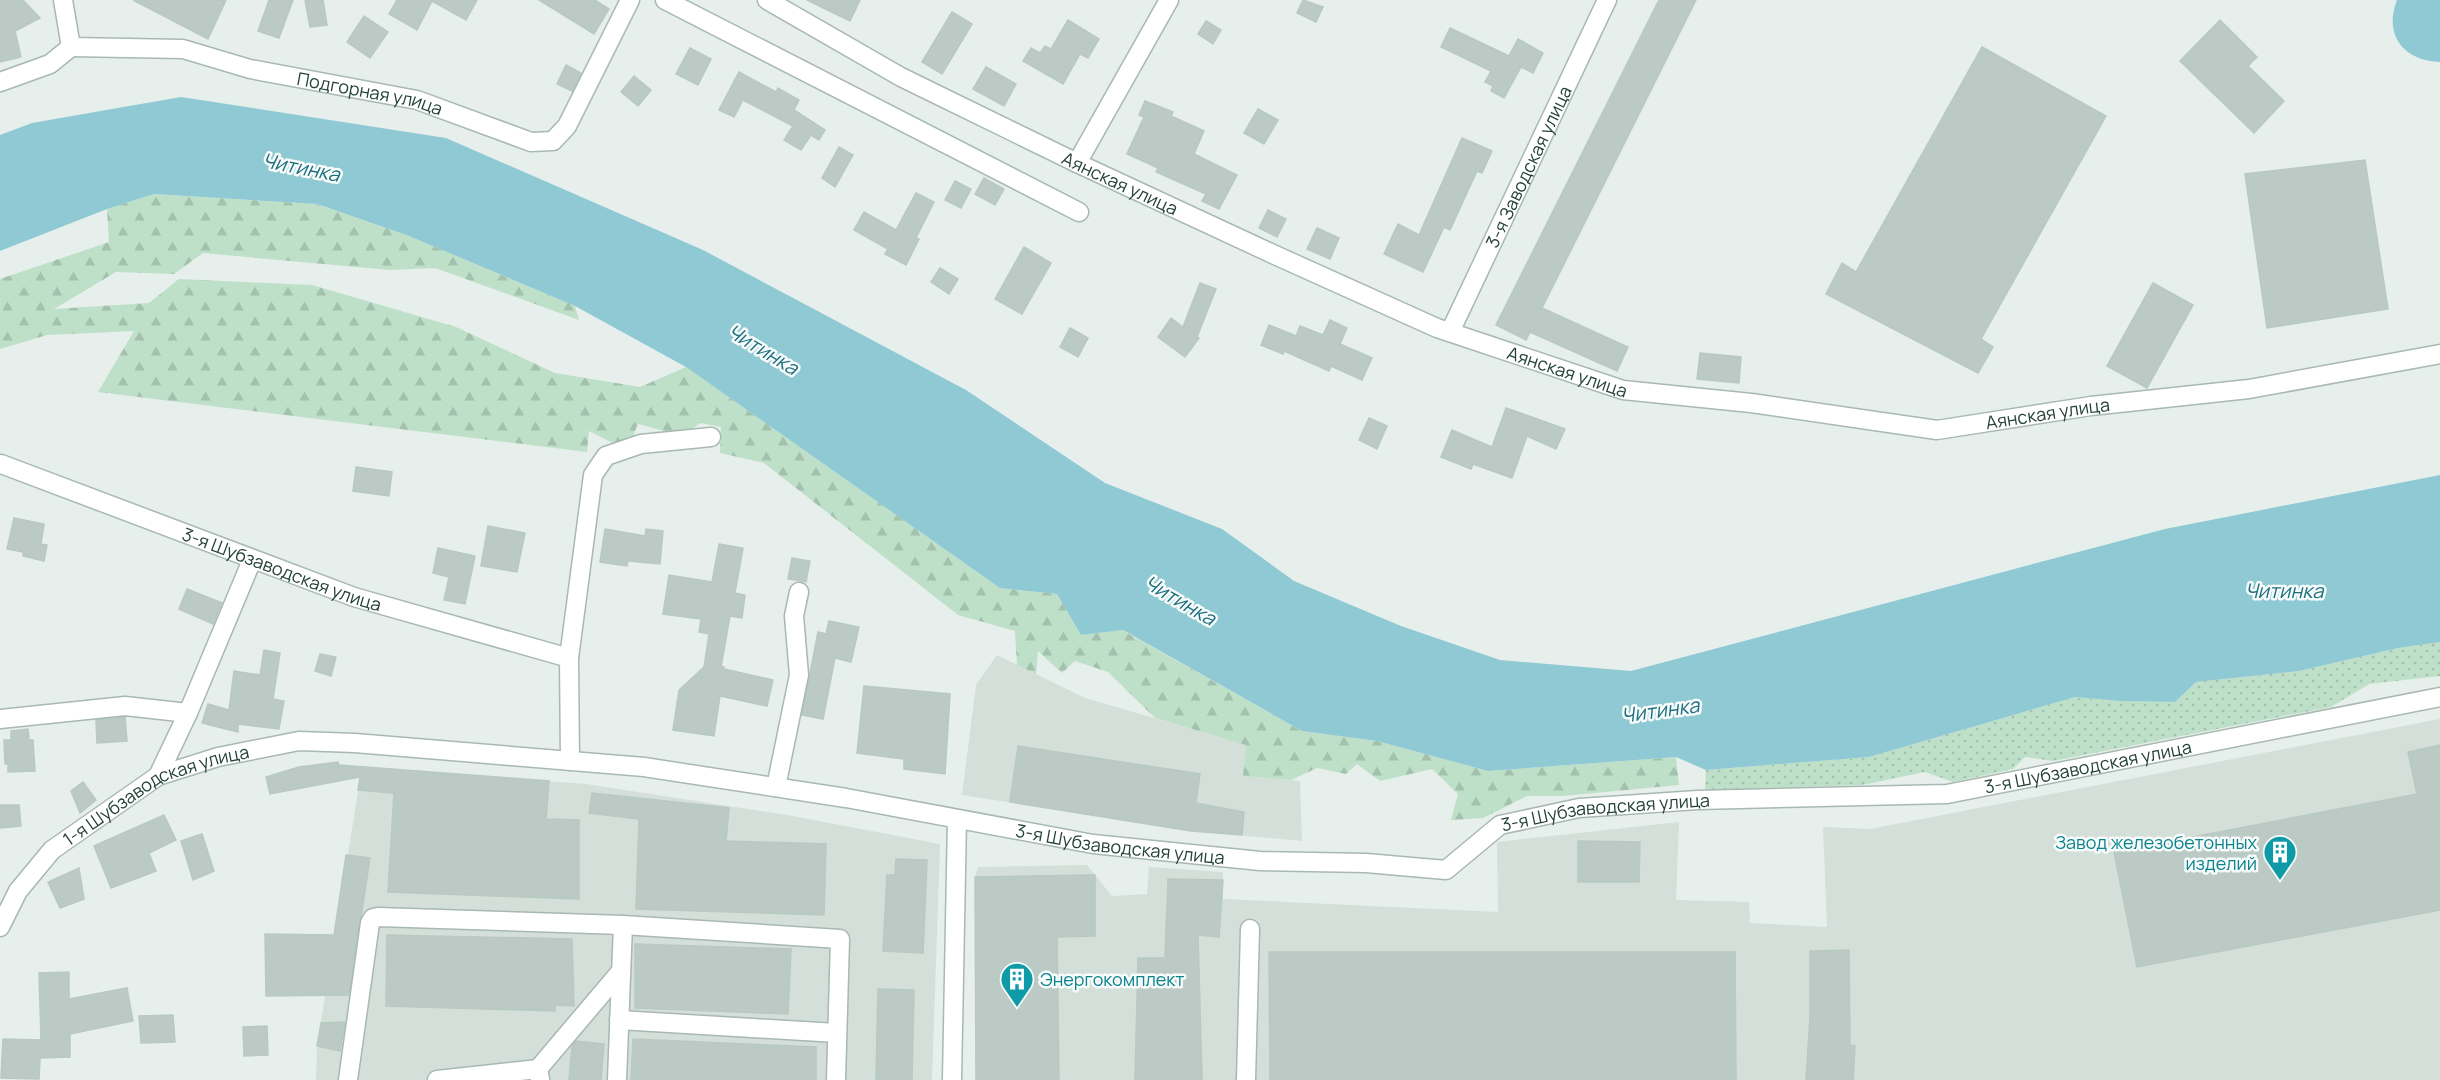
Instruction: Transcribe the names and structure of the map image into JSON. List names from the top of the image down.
{
  "streets": {
    "street": [
      "Подгорная улица",
      "3-я Заводская улица",
      "Аянская улица",
      "3-я Шубзаводская улица",
      "1-я Шубзаводская улица"
    ]
  },
  "crossings": [
    ["3-я Заводская улица", "Аянская улица"],
    ["3-я Шубзаводская улица", "1-я Шубзаводская улица"]
  ],
  "water": ["Читинка"],
  "places": {
    "building": ["Завод железобетонных изделий", "Энергокомплект"]
  }
}
